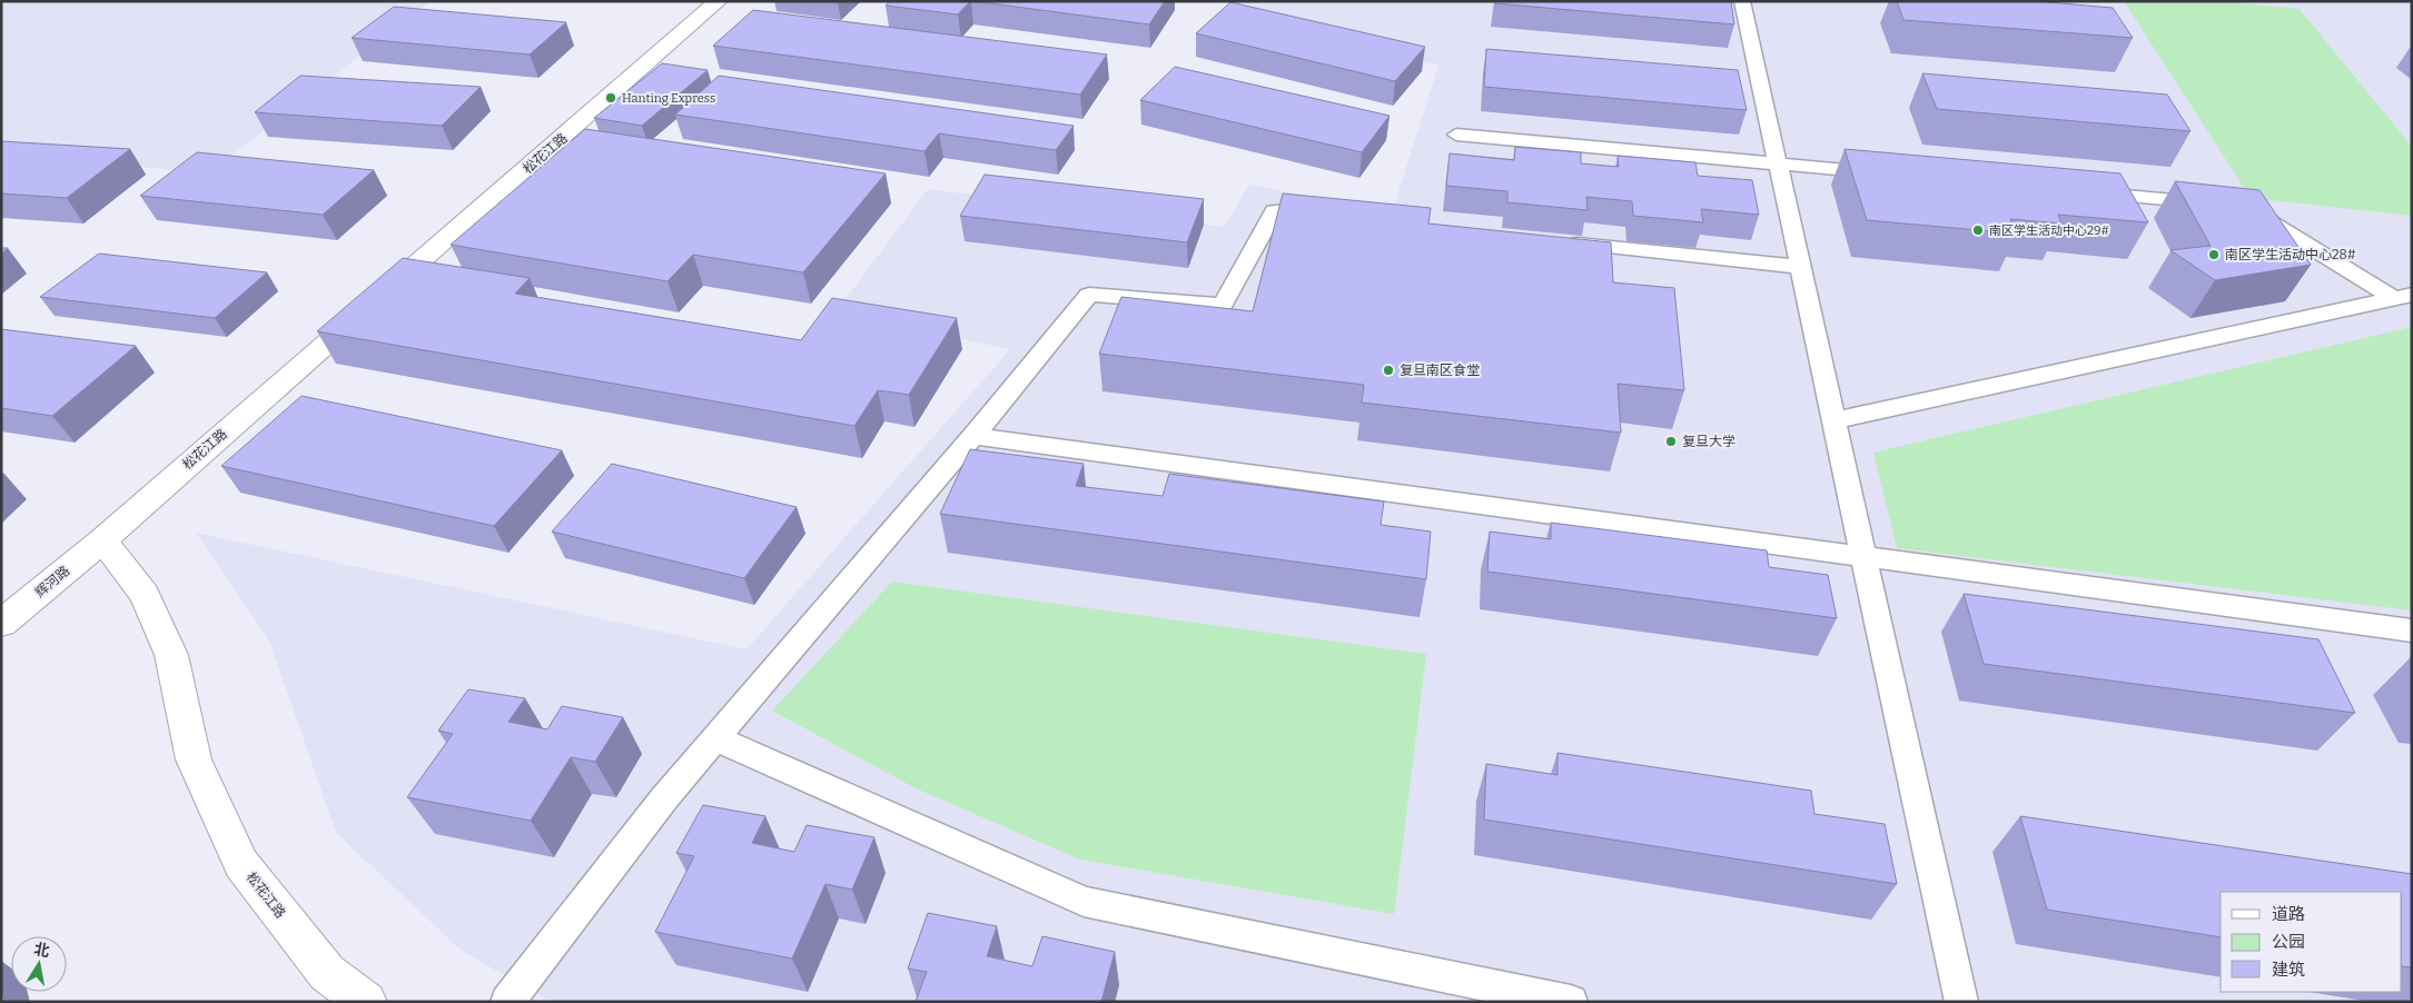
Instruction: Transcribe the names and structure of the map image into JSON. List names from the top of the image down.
{
  "streets": {
    "street": ["松花江路", "辉河路"]
  },
  "crossings": [
    ["松花江路", "辉河路"]
  ],
  "places": [
    "Hanting Express",
    "南区学生活动中心29#",
    "南区学生活动中心28#",
    "复旦南区食堂",
    "复旦大学"
  ],
  "legend": ["道路", "公园", "建筑"],
  "north": "top"
}
